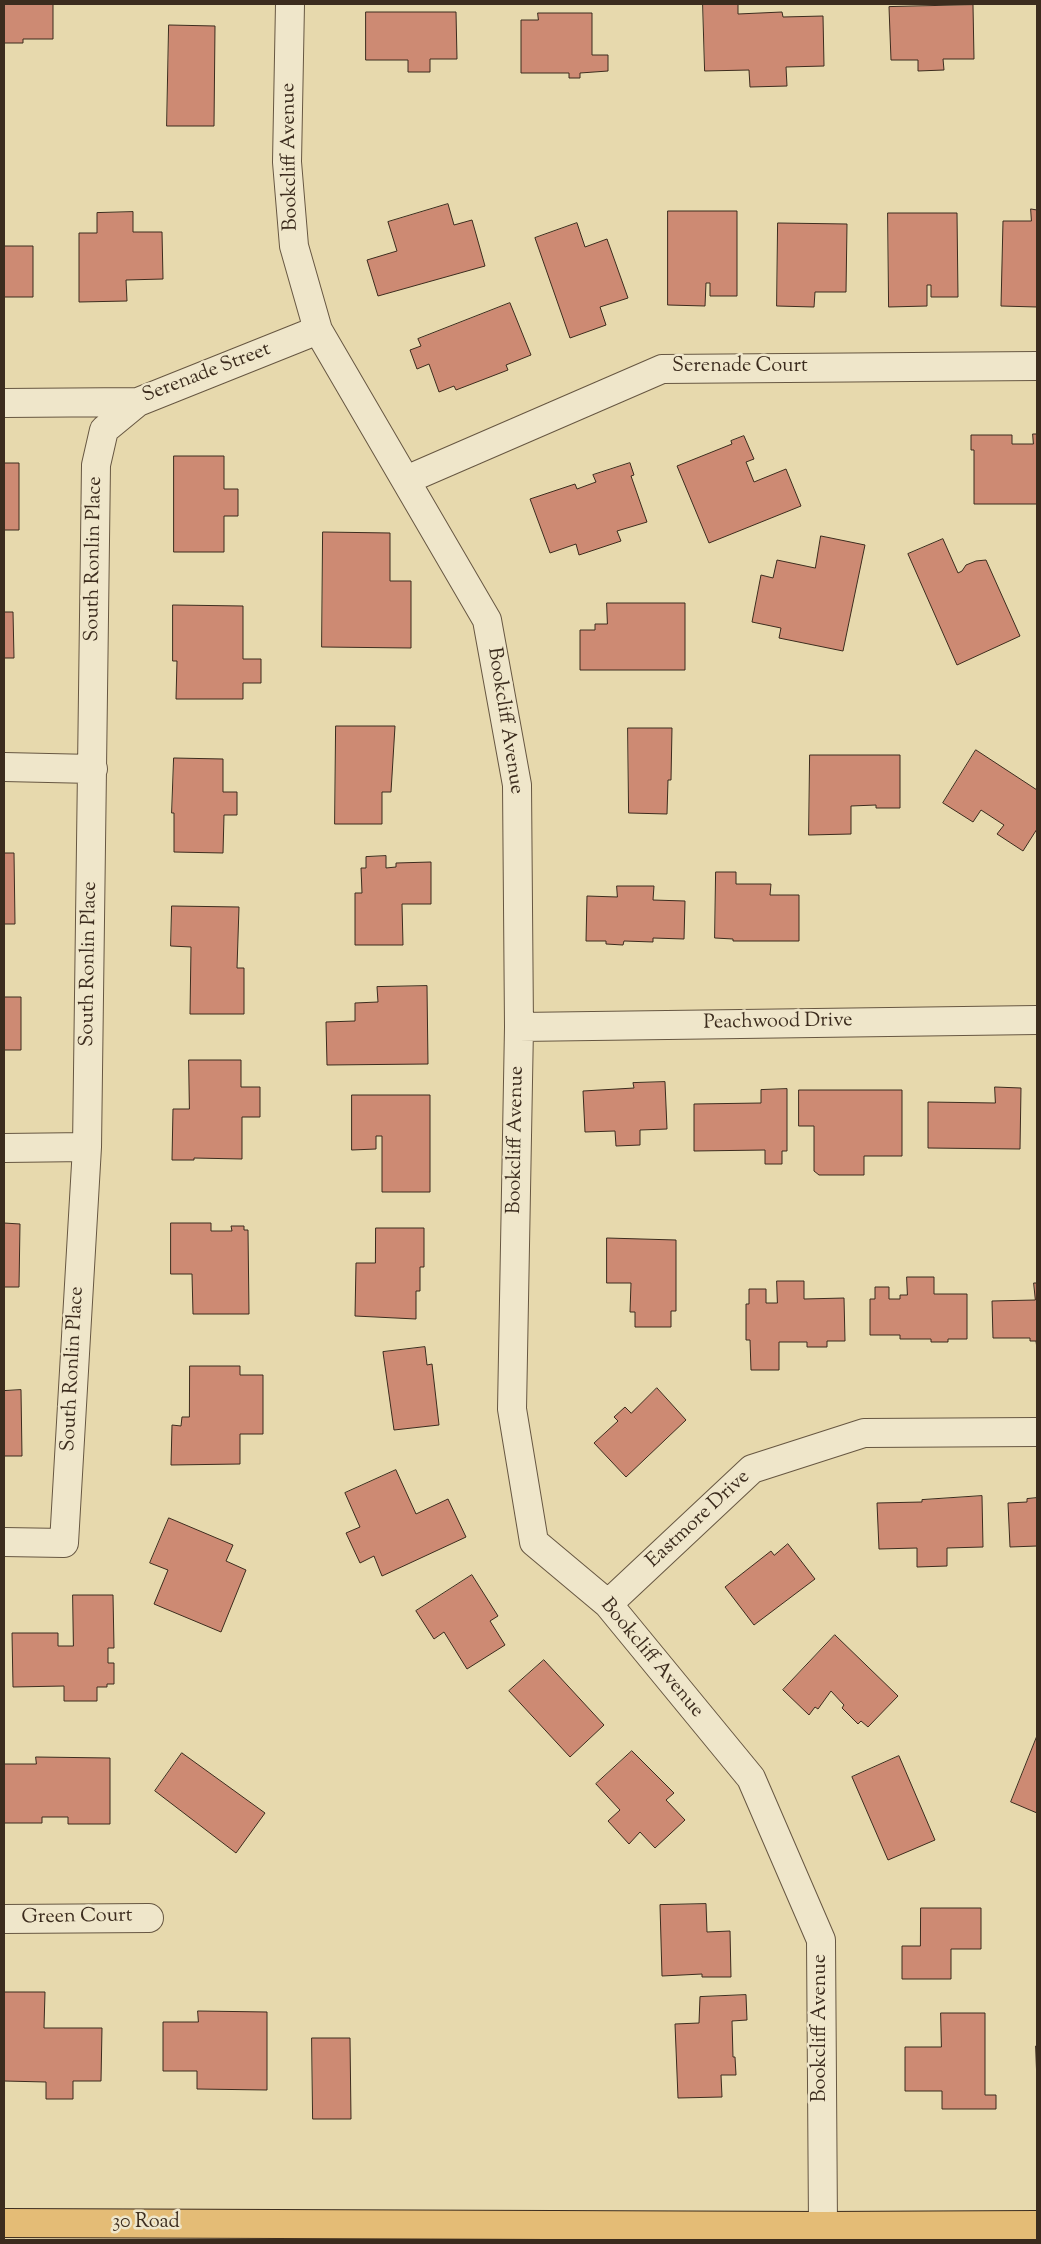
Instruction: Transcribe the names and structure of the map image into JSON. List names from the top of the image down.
{
  "streets": {
    "main road": ["30 Road"],
    "street": [
      "Bookcliff Avenue",
      "Serenade Court",
      "Serenade Street",
      "South Ronlin Place",
      "Peachwood Drive",
      "Eastmore Drive",
      "Green Court"
    ]
  },
  "crossings": [
    ["Bookcliff Avenue", "Serenade Court"],
    ["Bookcliff Avenue", "Serenade Street"],
    ["Bookcliff Avenue", "Peachwood Drive"],
    ["Bookcliff Avenue", "Eastmore Drive"],
    ["Bookcliff Avenue", "30 Road"],
    ["Serenade Street", "South Ronlin Place"]
  ]
}
